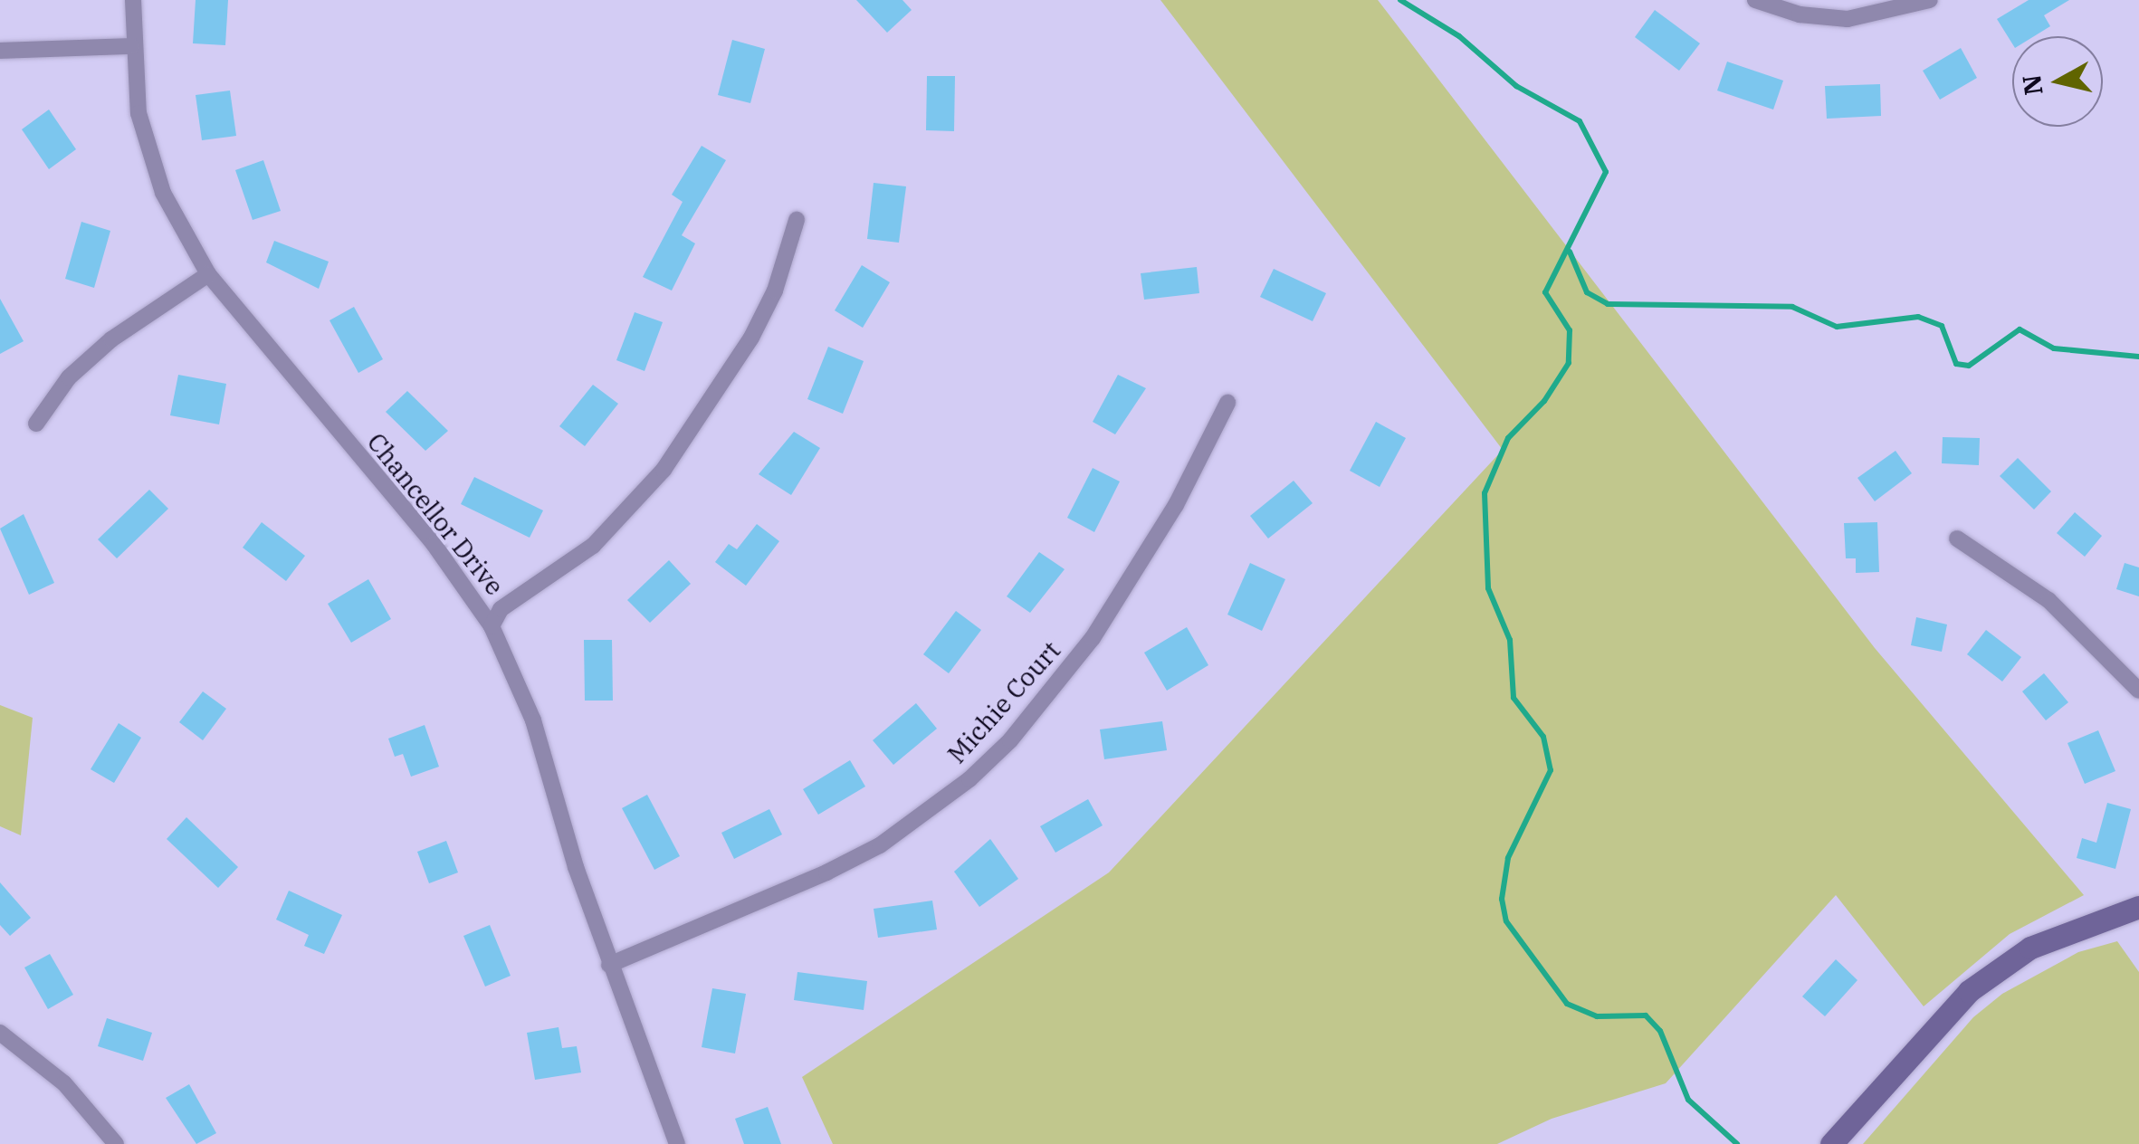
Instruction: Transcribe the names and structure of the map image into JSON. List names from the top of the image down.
{
  "streets": {
    "street": ["Chancellor Drive", "Michie Court"]
  },
  "crossings": [
    ["Chancellor Drive", "Michie Court"]
  ],
  "north": "left"
}
